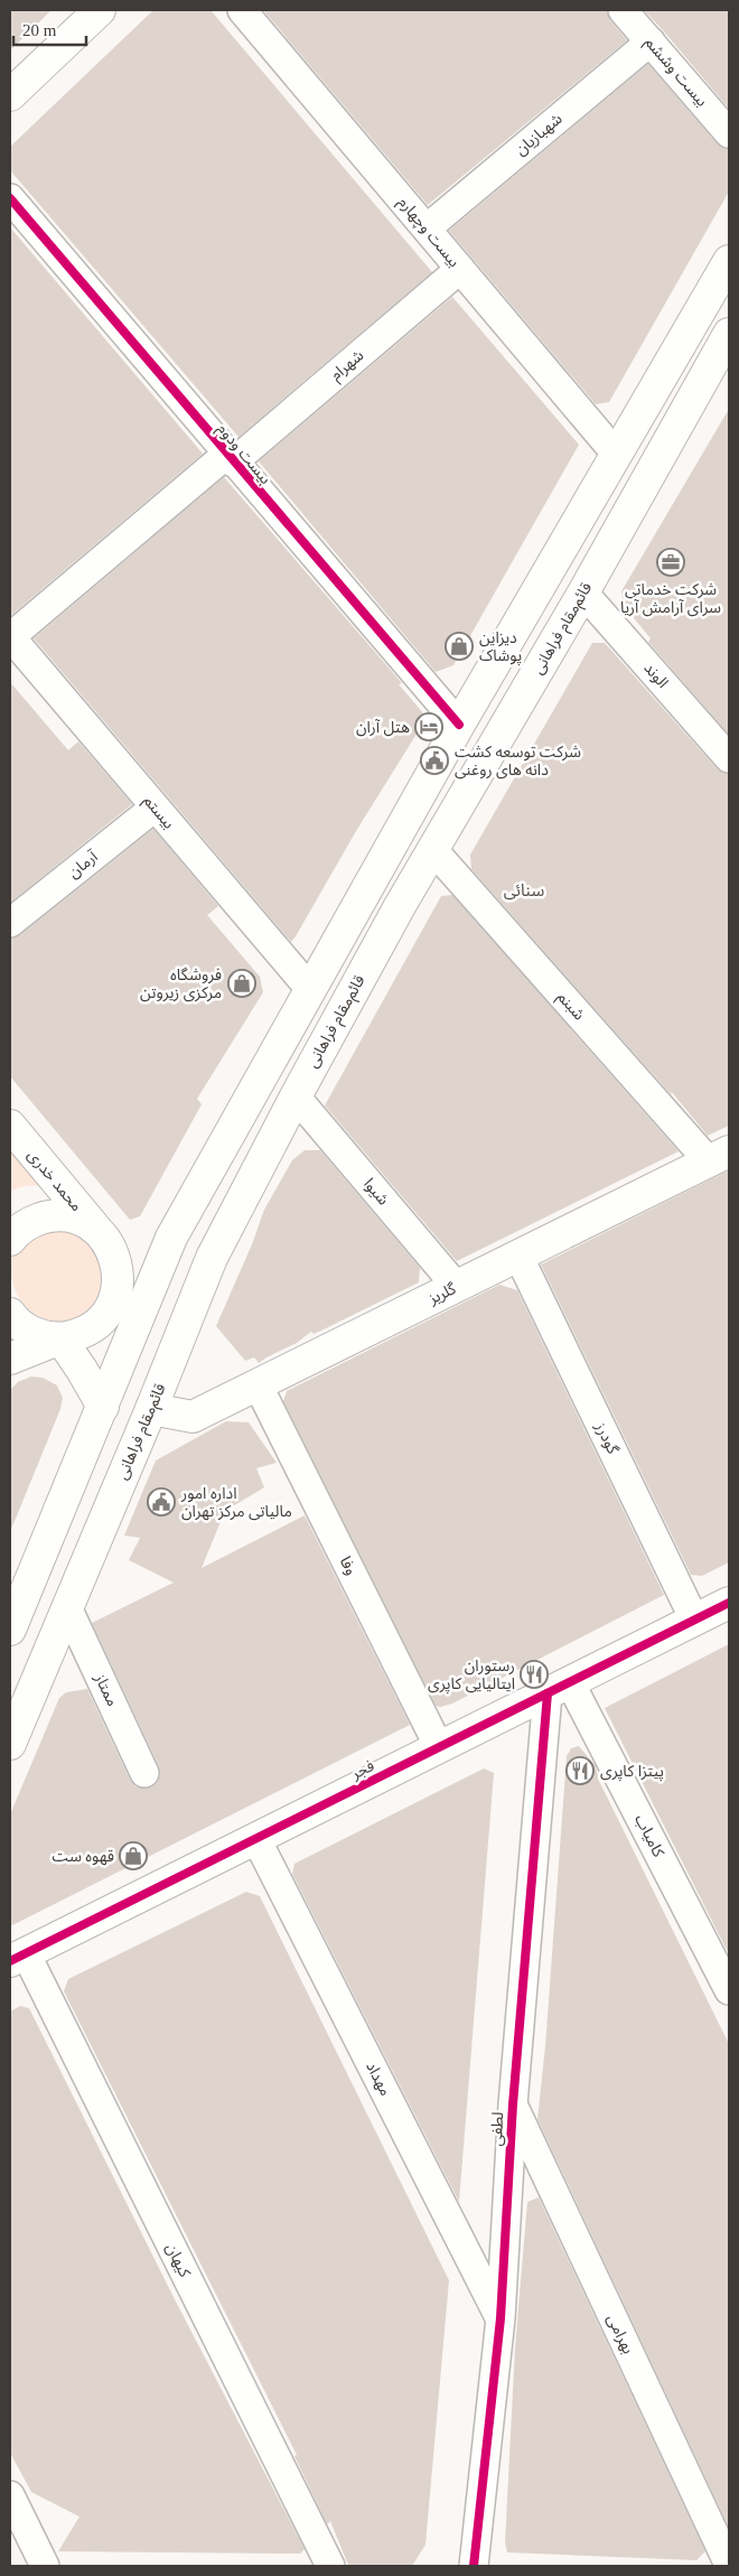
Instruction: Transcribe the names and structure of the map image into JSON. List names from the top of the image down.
{
  "streets": {
    "main road": [
      "قائم‌مقام فراهانی",
      "محمد خدری",
      "گلریز",
      "فجر"
    ],
    "street": [
      "بیست وششم",
      "شهبازیان",
      "بیست وچهارم",
      "شهرام",
      "بیست ودوم",
      "الوند",
      "بیستم",
      "آرمان",
      "شبنم",
      "شیوا",
      "گودرز",
      "وفا",
      "ممتاز",
      "کامیاب",
      "مهداد",
      "لطفی",
      "کیهان",
      "بهرامی"
    ]
  },
  "crossings": [
    ["بیست وششم", "شهبازیان"],
    ["شهبازیان", "بیست وچهارم"],
    ["بیست وچهارم", "شهرام"],
    ["شهرام", "بیست ودوم"],
    ["شهرام", "بیستم"],
    ["قائم‌مقام فراهانی", "الوند"],
    ["قائم‌مقام فراهانی", "شبنم"],
    ["قائم‌مقام فراهانی", "شیوا"],
    ["قائم‌مقام فراهانی", "گلریز"],
    ["قائم‌مقام فراهانی", "ممتاز"],
    ["بیستم", "آرمان"],
    ["شبنم", "گلریز"],
    ["شیوا", "گلریز"],
    ["گلریز", "گودرز"],
    ["گلریز", "وفا"],
    ["گودرز", "فجر"],
    ["وفا", "فجر"],
    ["فجر", "کامیاب"],
    ["فجر", "مهداد"],
    ["فجر", "لطفی"],
    ["فجر", "کیهان"],
    ["کامیاب", "لطفی"],
    ["مهداد", "لطفی"],
    ["لطفی", "بهرامی"]
  ],
  "districts": ["سنائی"],
  "places": {
    "office": ["شرکت خدماتی سرای آرامش آریا"],
    "shop": ["دیزاین پوشاک", "فروشگاه مرکزى زیروتن", "قهوه ست"],
    "hotel": ["هتل آران"],
    "public building": ["شرکت توسعه کشت دانه های روغنی", "اداره امور مالیاتی مرکز تهران"],
    "restaurant": ["رستوران ایتالیایی کاپری", "پیتزا کاپری"]
  },
  "scale_bar": "20 m"
}
